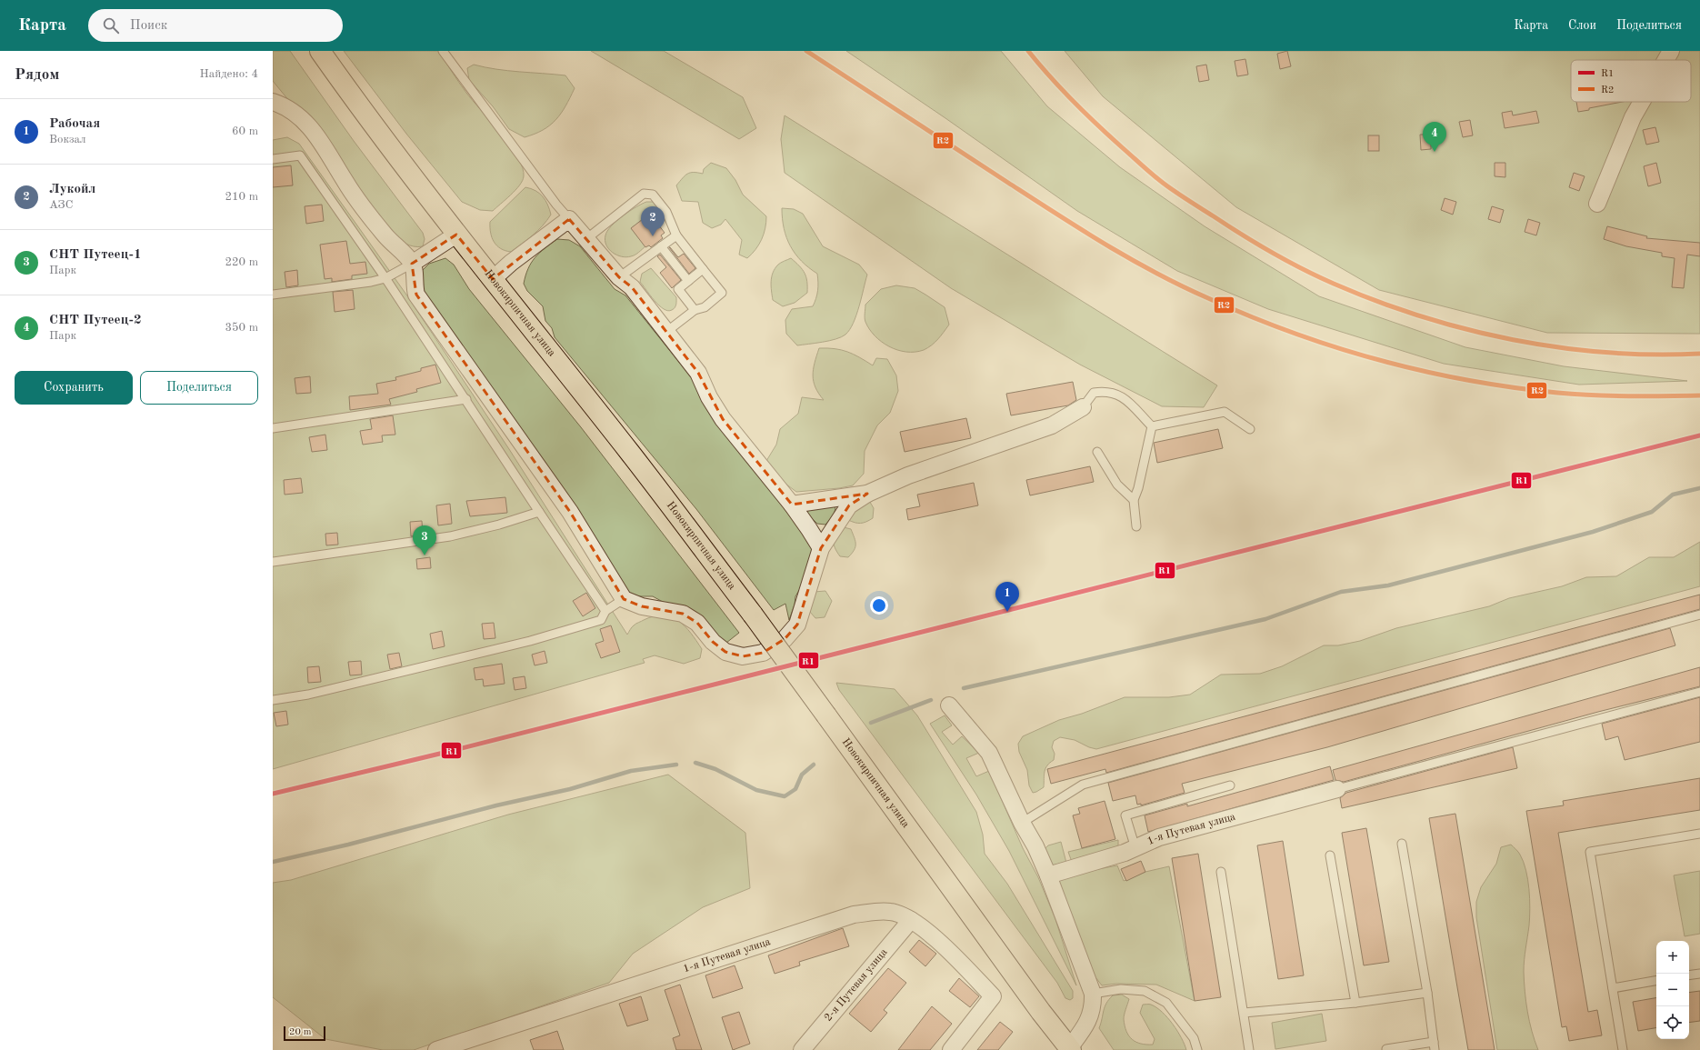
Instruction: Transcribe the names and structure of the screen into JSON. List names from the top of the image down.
{
  "streets": {
    "main road": ["Новокирпичная улица"],
    "street": ["1-я Путевая улица", "2-я Путевая улица"]
  },
  "crossings": [
    ["1-я Путевая улица", "2-я Путевая улица"]
  ],
  "lines": ["transit line R2", "transit line R1"],
  "legend": ["R1", "R2"],
  "scale_bar": "20 m",
  "page": {
    "header": "Карта",
    "search": "Поиск",
    "nav": ["Карта", "Слои", "Поделиться"],
    "heading": ["Рядом", "Найдено: 4"],
    "list": [
      {
        "mark": "1",
        "name": "Рабочая",
        "note": "Вокзал",
        "value": "60 m"
      },
      {
        "mark": "2",
        "name": "Лукойл",
        "note": "АЗС",
        "value": "210 m"
      },
      {
        "mark": "3",
        "name": "СНТ Путеец-1",
        "note": "Парк",
        "value": "220 m"
      },
      {
        "mark": "4",
        "name": "СНТ Путеец-2",
        "note": "Парк",
        "value": "350 m"
      }
    ],
    "pins": [
      "4",
      "2",
      "3",
      "1"
    ],
    "buttons": ["Сохранить", "Поделиться"],
    "map_buttons": ["+", "−"],
    "scale": "20 m"
  }
}
